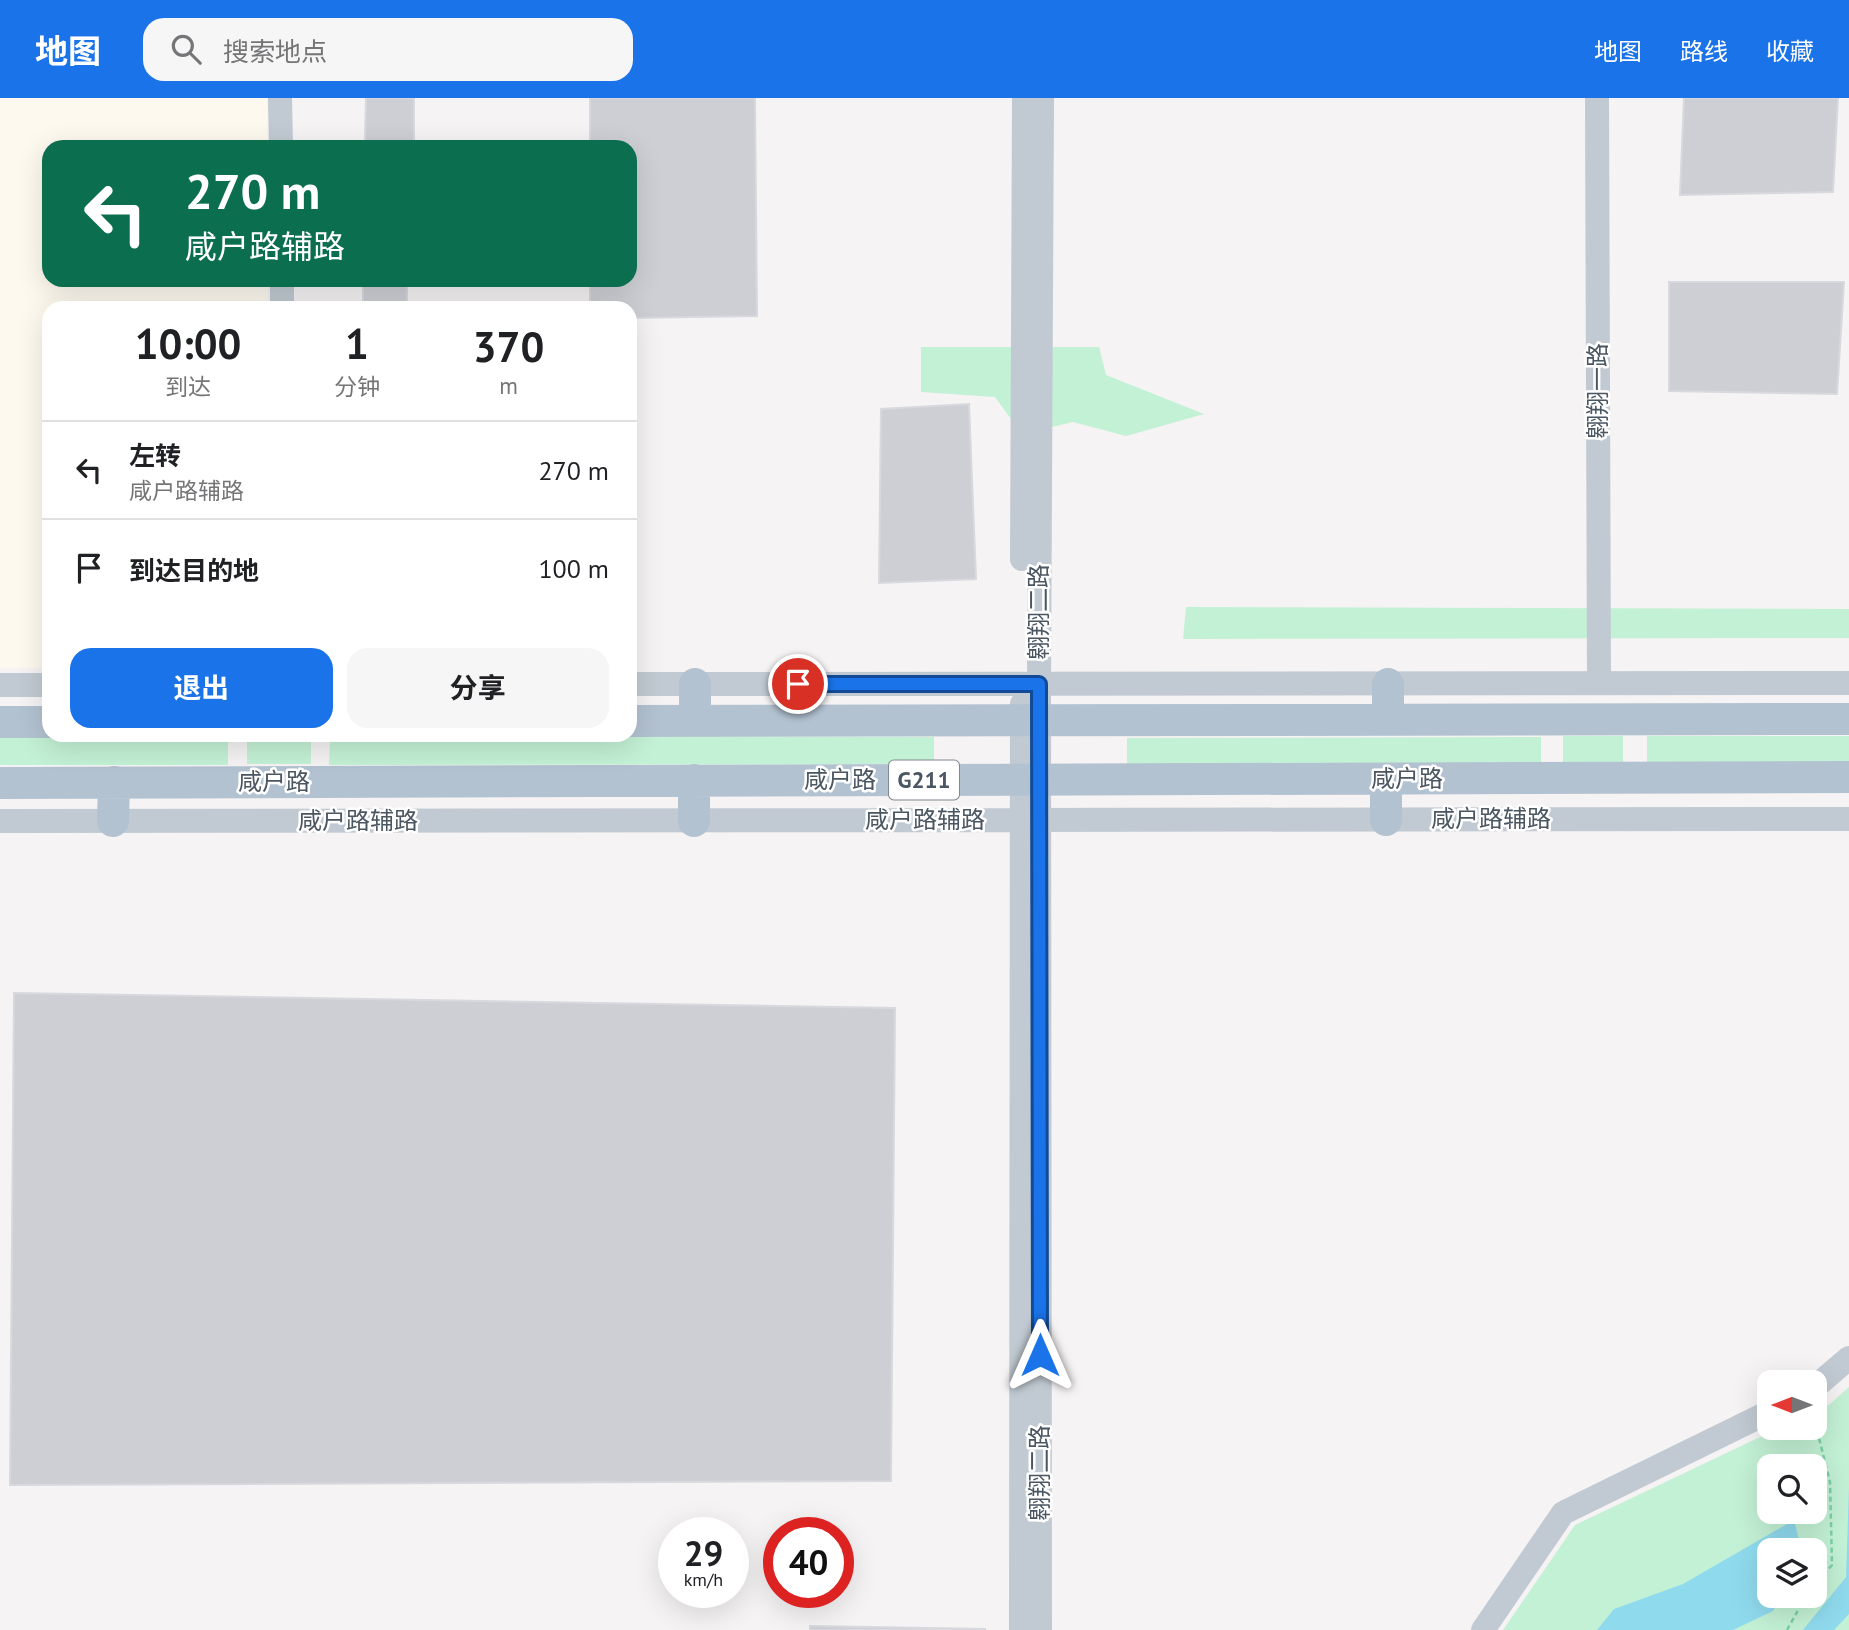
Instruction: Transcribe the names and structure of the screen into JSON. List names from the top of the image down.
{
  "streets": {
    "main road": ["咸户路", "G211"],
    "street": ["翱翔一路", "翱翔二路", "咸户路辅路"]
  },
  "crossings": [
    ["翱翔二路", "咸户路"],
    ["翱翔二路", "咸户路辅路"]
  ],
  "north": "left",
  "page": {
    "header": "地图",
    "search": "搜索地点",
    "nav": ["地图", "路线", "收藏"],
    "turn": ["270 m", "咸户路辅路"],
    "eta": [
      "10:00",
      "到达",
      "1",
      "分钟",
      "370",
      "m"
    ],
    "list": [
      {
        "name": "左转",
        "note": "咸户路辅路",
        "value": "270 m"
      },
      {
        "name": "到达目的地",
        "value": "100 m"
      }
    ],
    "buttons": ["退出", "分享"],
    "speed": "29 km/h",
    "limit": "40"
  }
}
